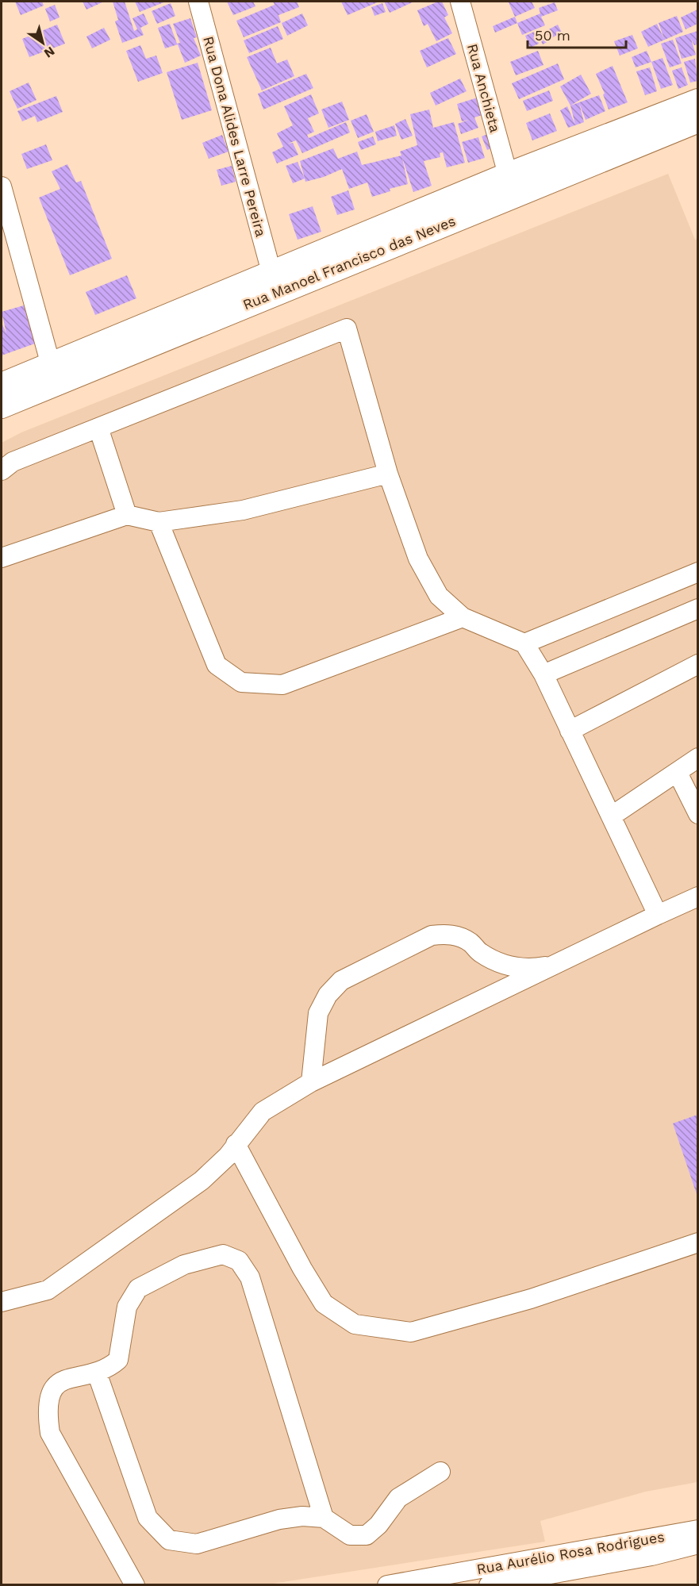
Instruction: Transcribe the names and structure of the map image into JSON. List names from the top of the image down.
{
  "streets": {
    "main road": ["Rua Manoel Francisco das Neves"],
    "street": ["Rua Anchieta", "Rua Dona Alides Larre Pereira", "Rua Aurélio Rosa Rodrigues"]
  },
  "crossings": [
    ["Rua Anchieta", "Rua Manoel Francisco das Neves"],
    ["Rua Dona Alides Larre Pereira", "Rua Manoel Francisco das Neves"]
  ],
  "scale_bar": "50 m",
  "north": "bottom right"
}
